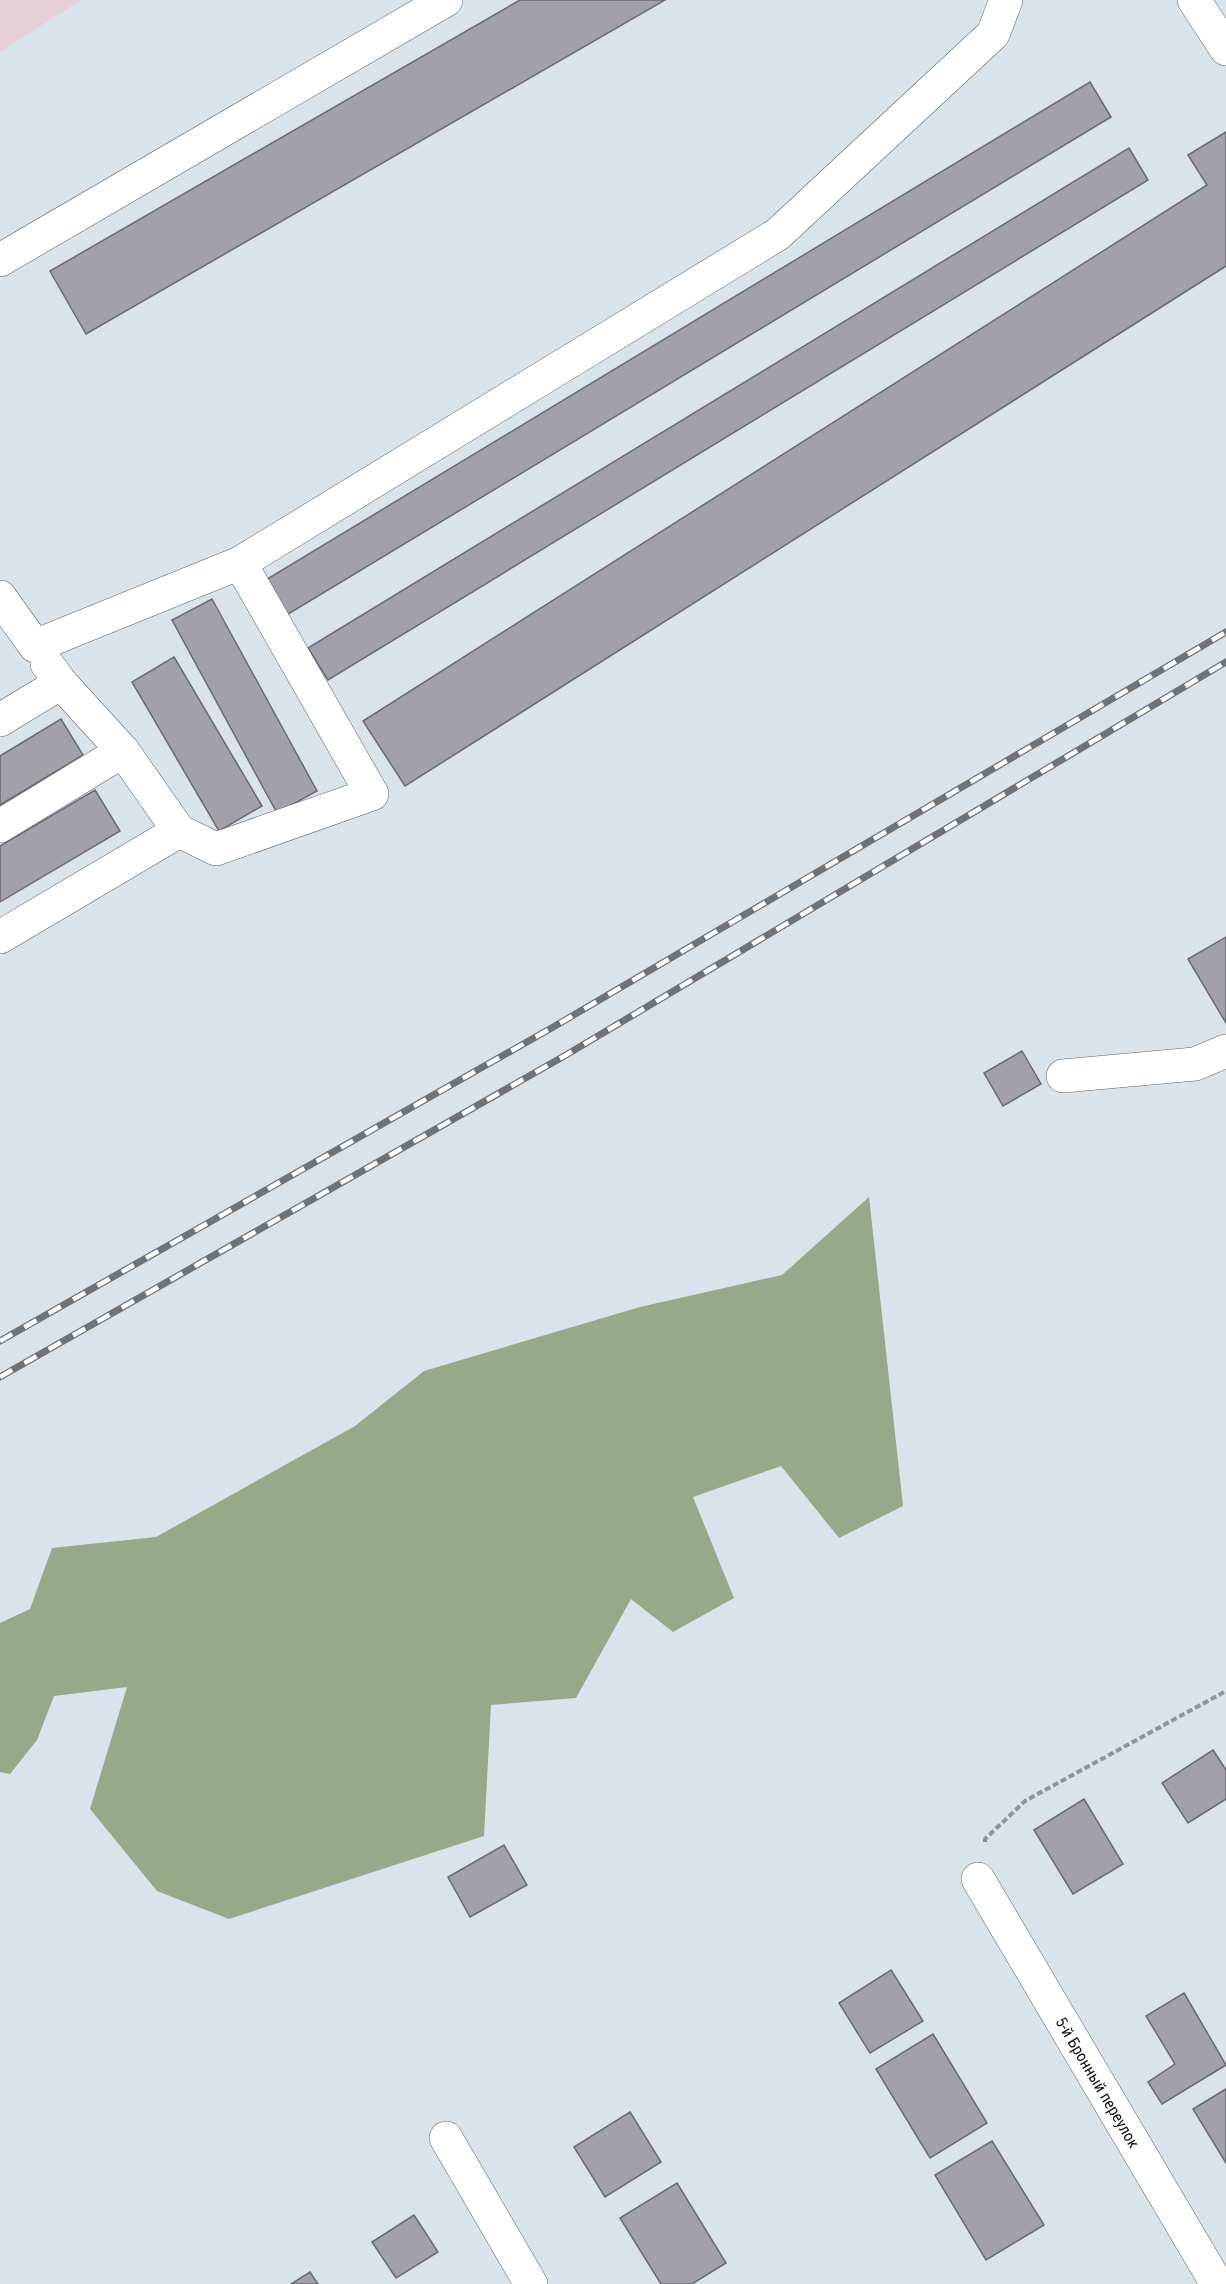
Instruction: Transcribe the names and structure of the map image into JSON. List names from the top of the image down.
{
  "streets": {
    "street": ["5-й Бронный переулок"]
  }
}
